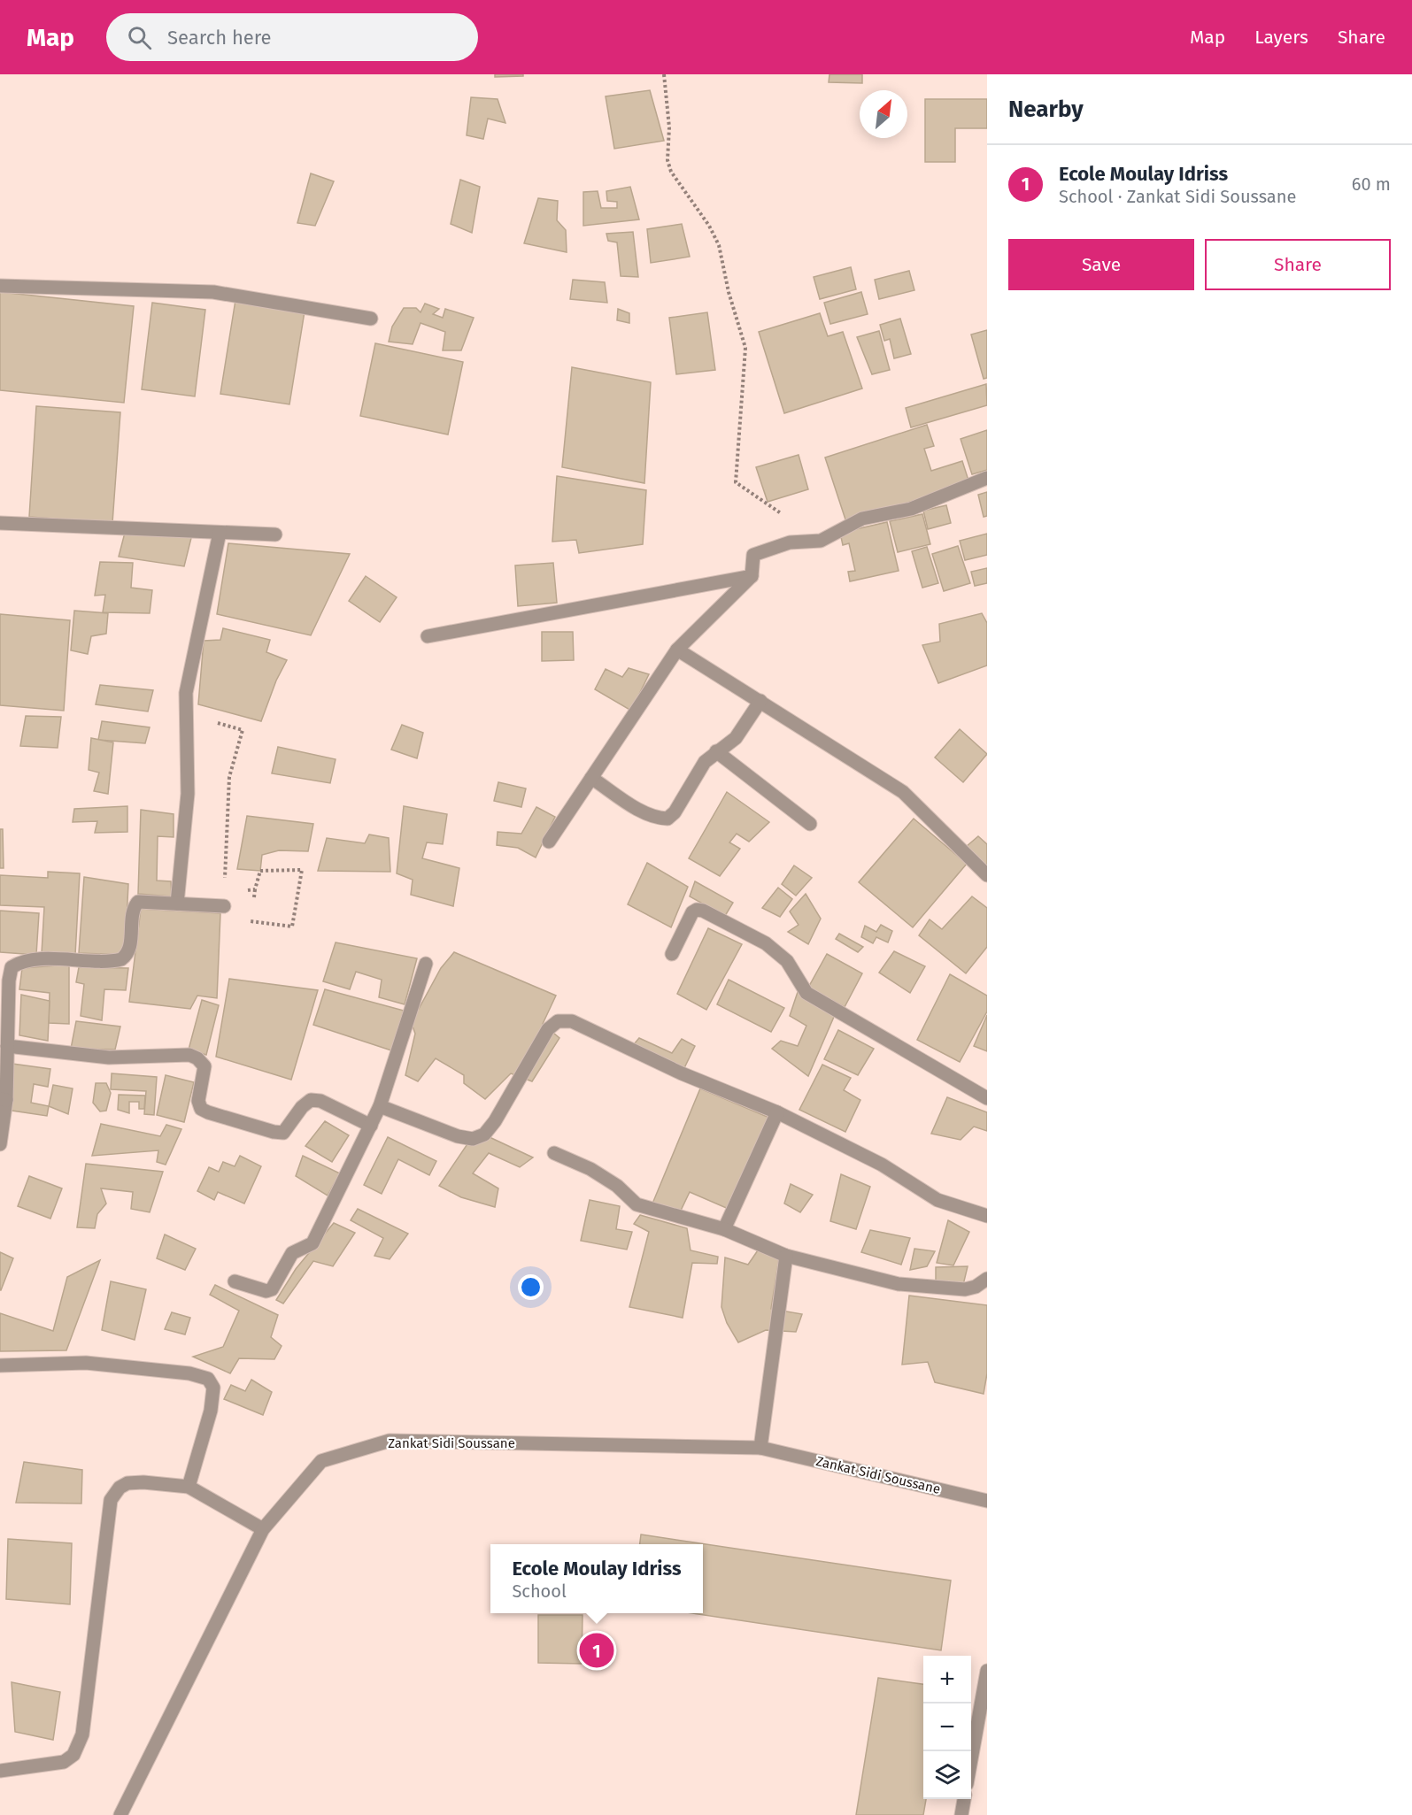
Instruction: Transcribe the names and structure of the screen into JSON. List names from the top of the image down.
{
  "streets": {
    "street": ["Zankat Sidi Soussane"]
  },
  "north": "top right",
  "page": {
    "header": "Map",
    "search": "Search here",
    "nav": ["Map", "Layers", "Share"],
    "heading": "Nearby",
    "list": [
      {
        "mark": "1",
        "name": "Ecole Moulay Idriss",
        "note": "School · Zankat Sidi Soussane",
        "value": "60 m"
      }
    ],
    "buttons": ["Save", "Share"],
    "popup": ["Ecole Moulay Idriss", "School"],
    "pins": "1",
    "map_buttons": ["+", "−"]
  }
}
